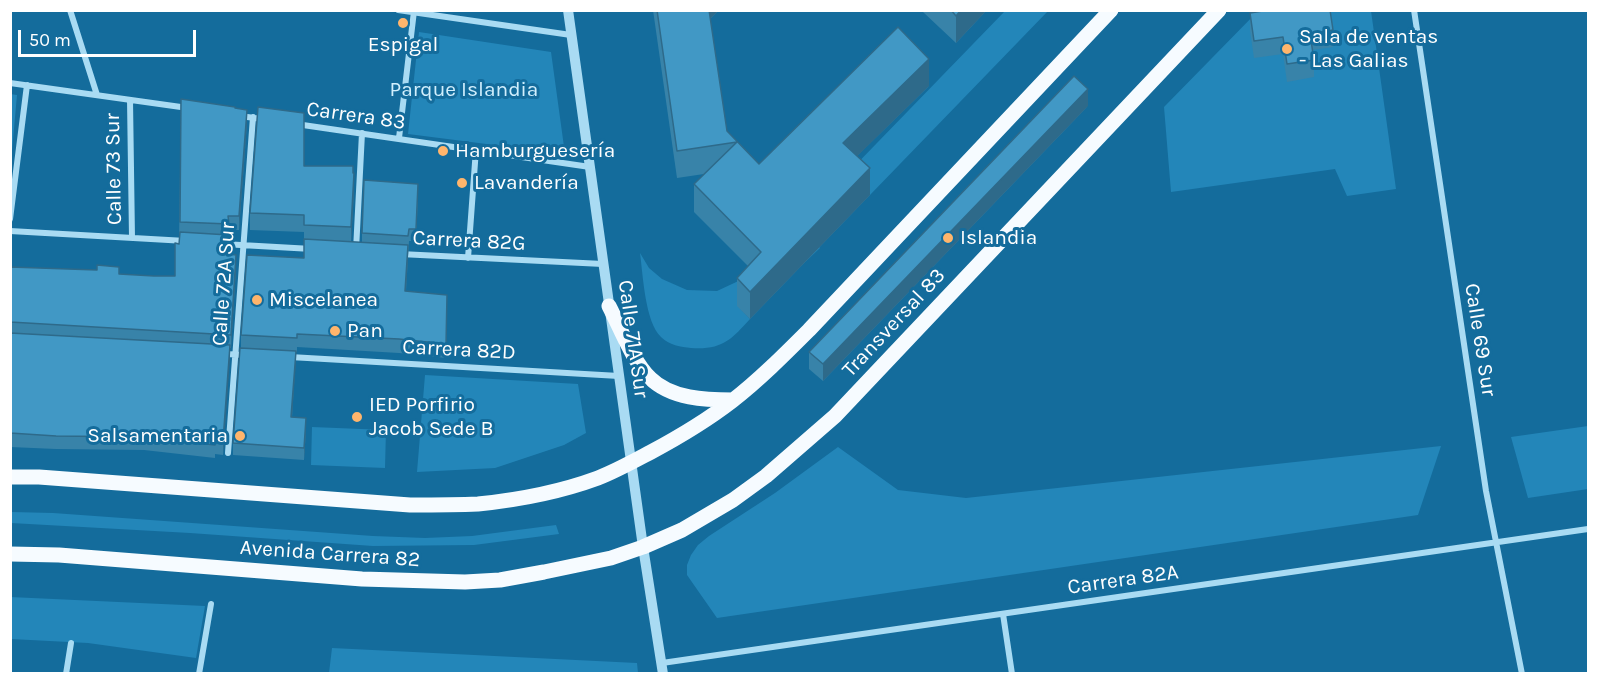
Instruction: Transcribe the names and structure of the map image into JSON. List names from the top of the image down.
{
  "streets": {
    "main road": ["Transversal 83", "Avenida Carrera 82"],
    "street": [
      "Carrera 83",
      "Calle 73 Sur",
      "Carrera 82G",
      "Calle 72A Sur",
      "Calle 71A Sur",
      "Calle 69 Sur",
      "Carrera 82D",
      "Carrera 82A"
    ]
  },
  "crossings": [
    ["Carrera 83", "Calle 72A Sur"],
    ["Carrera 83", "Calle 71A Sur"],
    ["Carrera 82G", "Calle 71A Sur"],
    ["Transversal 83", "Calle 71A Sur"],
    ["Transversal 83", "Avenida Carrera 82"],
    ["Calle 71A Sur", "Carrera 82D"],
    ["Calle 71A Sur", "Avenida Carrera 82"],
    ["Calle 71A Sur", "Carrera 82A"],
    ["Calle 69 Sur", "Carrera 82A"]
  ],
  "parks": ["Parque Islandia"],
  "places": [
    "Espigal",
    "Sala de ventas - Las Galias",
    "Hamburguesería",
    "Lavandería",
    "Islandia",
    "Miscelanea",
    "Pan",
    "IED Porfirio Jacob Sede B",
    "Salsamentaria"
  ],
  "scale_bar": "50 m"
}
